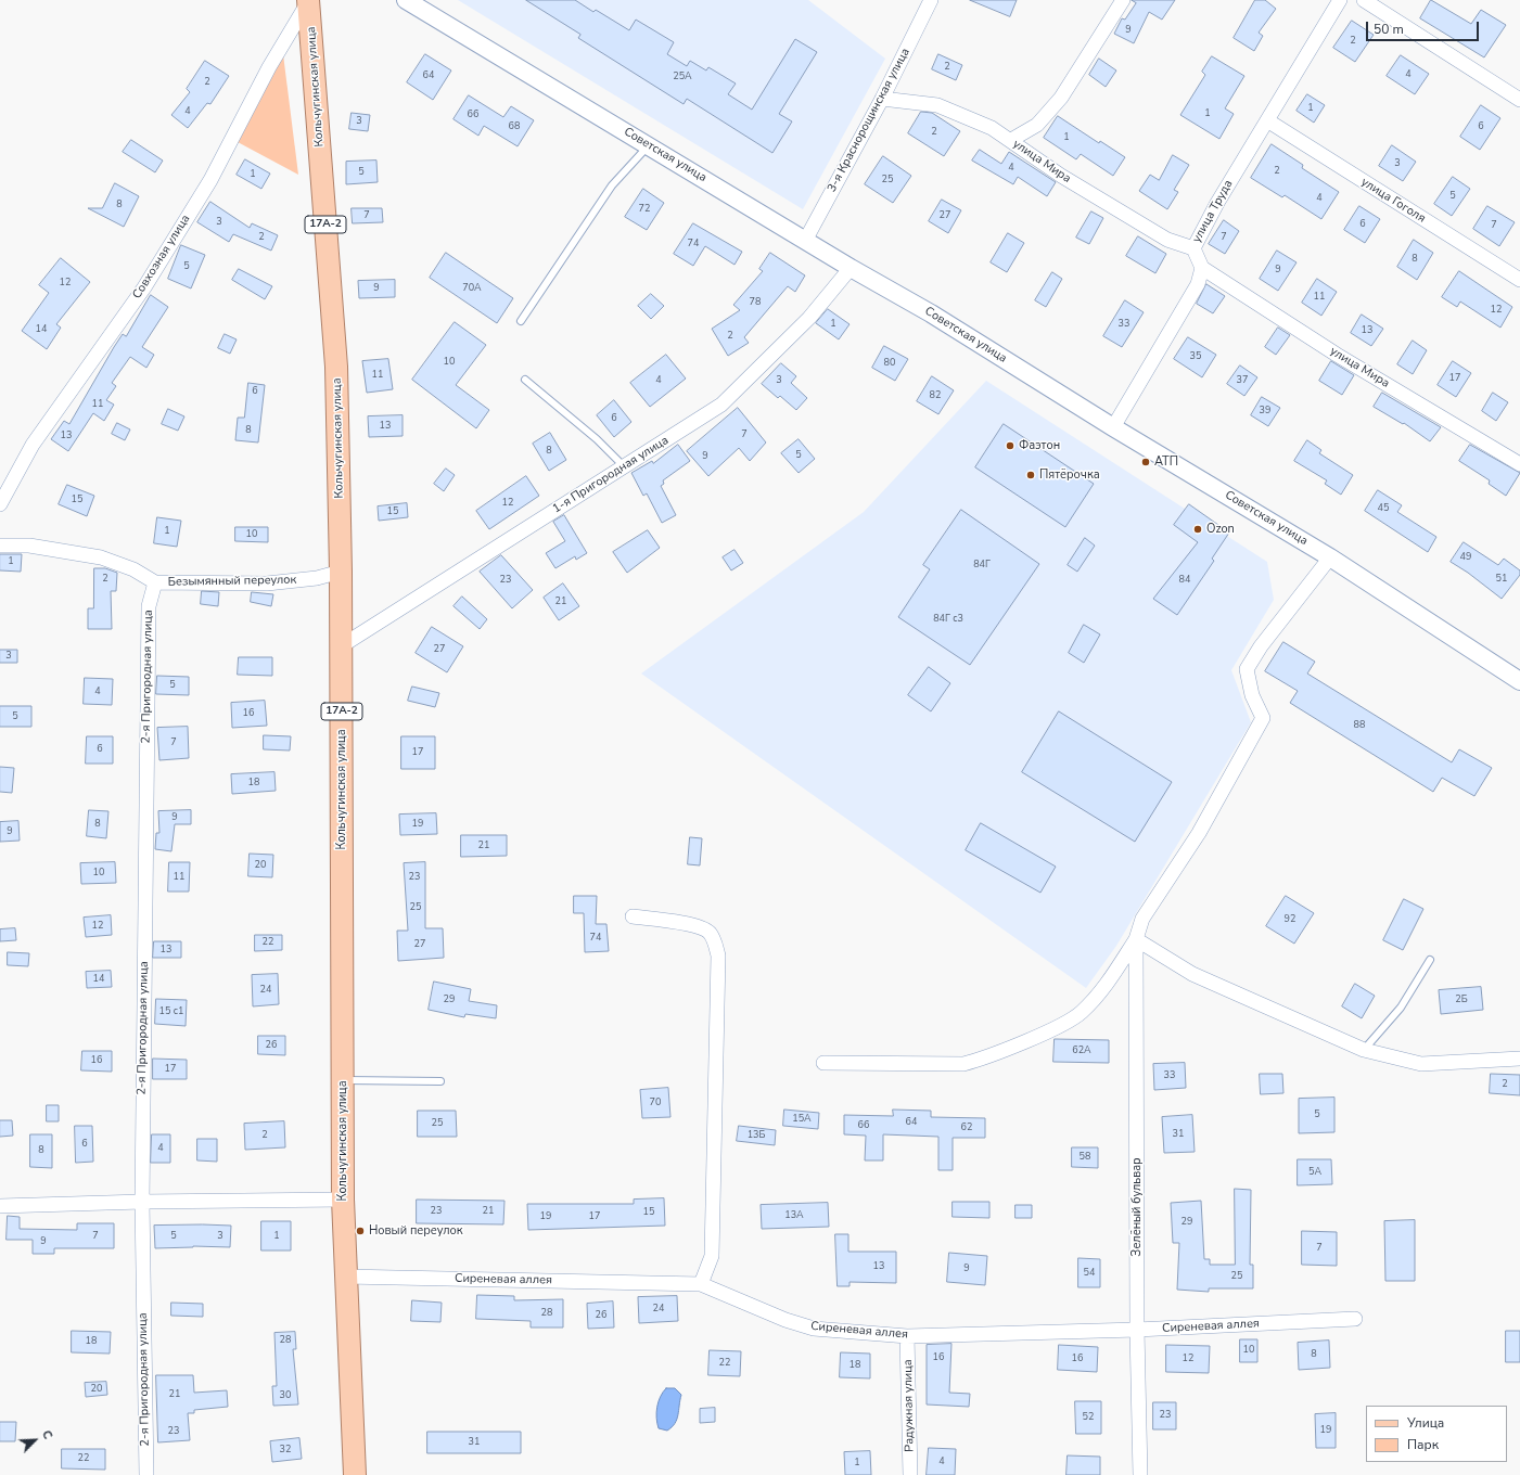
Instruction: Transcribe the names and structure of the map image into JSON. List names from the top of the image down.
{
  "streets": {
    "main road": ["Кольчугинская улица", "17А-2"],
    "street": [
      "3-я Краснорощинская улица",
      "Советская улица",
      "улица Мира",
      "улица Гоголя",
      "улица Труда",
      "Совхозная улица",
      "1-я Пригородная улица",
      "Безымянный переулок",
      "2-я Пригородная улица",
      "Зелёный бульвар",
      "Сиреневая аллея",
      "Радужная улица"
    ]
  },
  "crossings": [
    ["Кольчугинская улица", "Совхозная улица"],
    ["Кольчугинская улица", "1-я Пригородная улица"],
    ["Кольчугинская улица", "Безымянный переулок"],
    ["Кольчугинская улица", "Сиреневая аллея"],
    ["3-я Краснорощинская улица", "Советская улица"],
    ["3-я Краснорощинская улица", "улица Мира"],
    ["Советская улица", "1-я Пригородная улица"],
    ["улица Мира", "улица Труда"],
    ["улица Гоголя", "улица Труда"],
    ["Безымянный переулок", "2-я Пригородная улица"],
    ["Зелёный бульвар", "Сиреневая аллея"],
    ["Сиреневая аллея", "Радужная улица"]
  ],
  "places": [
    "Фаэтон",
    "АТП",
    "Пятёрочка",
    "Ozon",
    "Новый переулок"
  ],
  "house_numbers": [
    "9",
    "2",
    "2",
    "4",
    "64",
    "25А",
    "2",
    "1",
    "4",
    "1",
    "66",
    "3",
    "68",
    "6",
    "2",
    "1",
    "3",
    "4",
    "2",
    "5",
    "1",
    "25",
    "5",
    "4",
    "8",
    "72",
    "7",
    "27",
    "3",
    "6",
    "7",
    "2",
    "7",
    "74",
    "8",
    "5",
    "9",
    "12",
    "9",
    "70А",
    "11",
    "78",
    "12",
    "1",
    "33",
    "14",
    "13",
    "2",
    "35",
    "10",
    "80",
    "11",
    "17",
    "4",
    "3",
    "37",
    "6",
    "82",
    "11",
    "39",
    "6",
    "13",
    "8",
    "7",
    "13",
    "8",
    "5",
    "9",
    "15",
    "12",
    "45",
    "15",
    "1",
    "10",
    "49",
    "1",
    "84Г",
    "2",
    "51",
    "23",
    "84",
    "21",
    "84Г с3",
    "27",
    "3",
    "5",
    "4",
    "16",
    "5",
    "88",
    "7",
    "6",
    "17",
    "18",
    "9",
    "8",
    "19",
    "9",
    "21",
    "20",
    "10",
    "11",
    "23",
    "25",
    "92",
    "12",
    "74",
    "22",
    "27",
    "13",
    "14",
    "24",
    "29",
    "2Б",
    "15 с1",
    "26",
    "62А",
    "16",
    "17",
    "33",
    "2",
    "70",
    "5",
    "15А",
    "64",
    "25",
    "66",
    "62",
    "31",
    "2",
    "13Б",
    "6",
    "4",
    "8",
    "58",
    "5А",
    "23",
    "21",
    "15",
    "13А",
    "19",
    "17",
    "29",
    "7",
    "5",
    "3",
    "1",
    "9",
    "7",
    "13",
    "9",
    "54",
    "25",
    "24",
    "28",
    "26",
    "28",
    "18",
    "10",
    "8",
    "16",
    "16",
    "12",
    "22",
    "18",
    "20",
    "21",
    "30",
    "23",
    "52",
    "19",
    "23",
    "31",
    "32",
    "22",
    "4",
    "1"
  ],
  "legend": ["Улица", "Парк"],
  "scale_bar": "50 m",
  "north": "top right"
}
